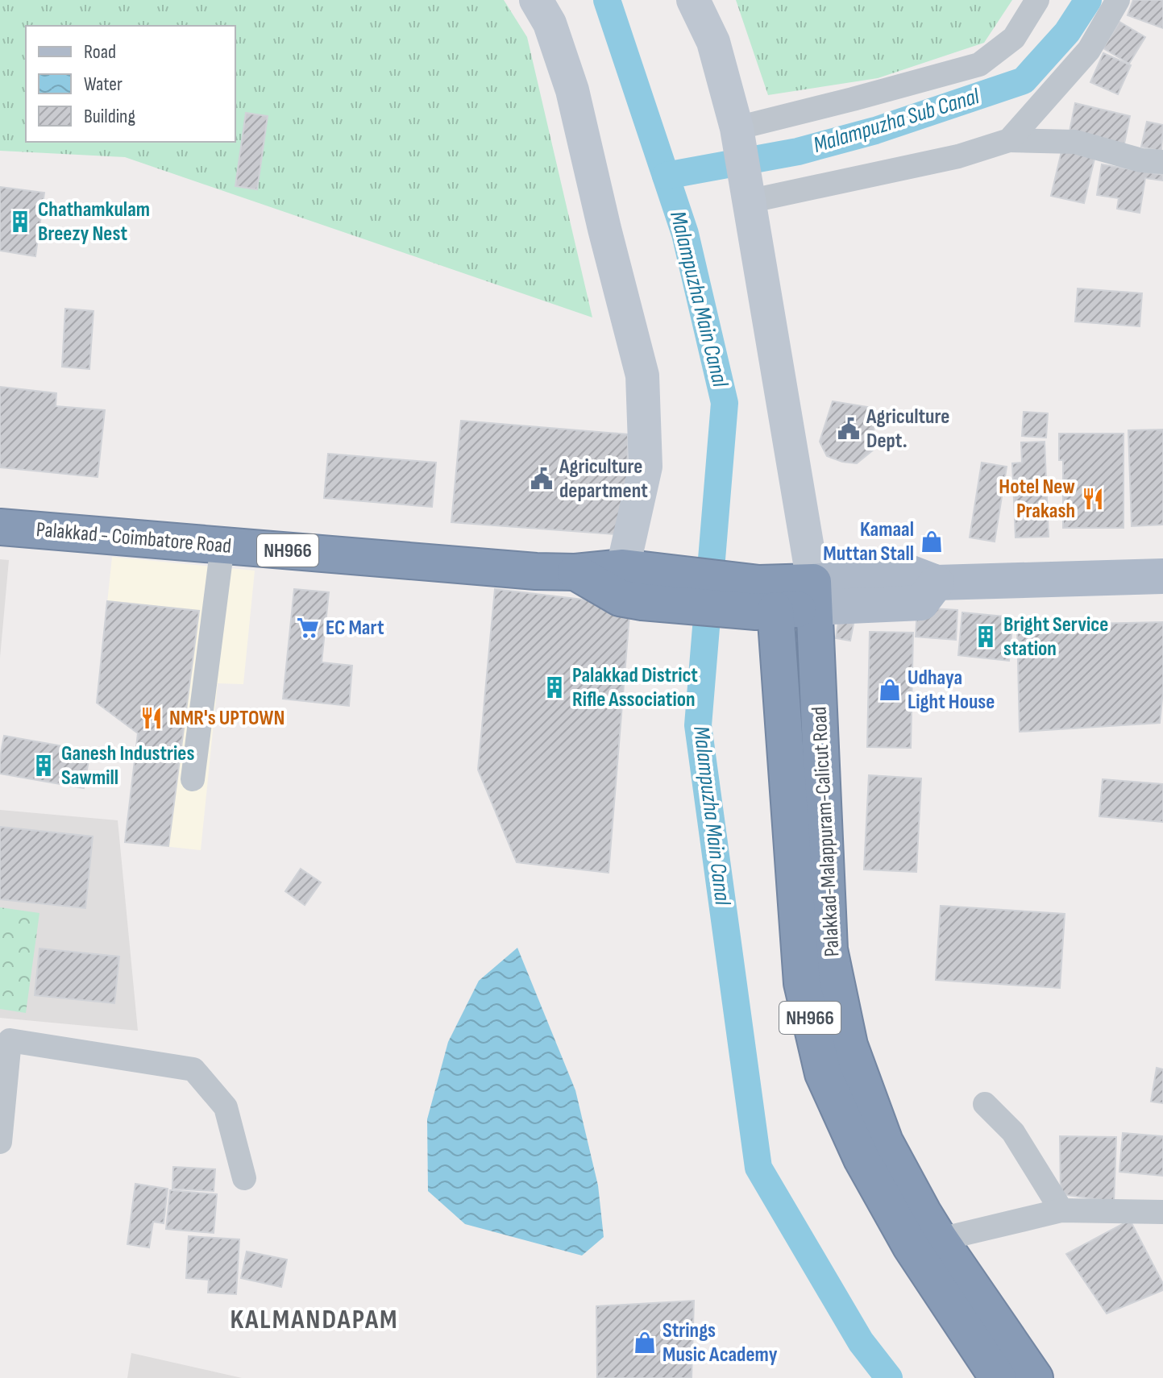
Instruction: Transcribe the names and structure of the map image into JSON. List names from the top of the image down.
{
  "streets": {
    "highway": ["Palakkad - Coimbatore Road", "NH966", "Palakkad-Malappuram-Calicut Road"]
  },
  "crossings": [
    ["Palakkad - Coimbatore Road", "Palakkad-Malappuram-Calicut Road"]
  ],
  "districts": ["KALMANDAPAM"],
  "water": ["Malampuzha Sub Canal", "Malampuzha Main Canal"],
  "places": {
    "building": [
      "Chathamkulam Breezy Nest",
      "Bright Service station",
      "Palakkad District Rifle Association",
      "Ganesh Industries Sawmill"
    ],
    "public building": ["Agriculture Dept.", "Agriculture department"],
    "restaurant": ["Hotel New Prakash", "NMR's UPTOWN"],
    "shop": ["Kamaal Muttan Stall", "Udhaya Light House", "Strings Music Academy"],
    "supermarket": ["EC Mart"]
  },
  "legend": ["Road", "Water", "Building"]
}
